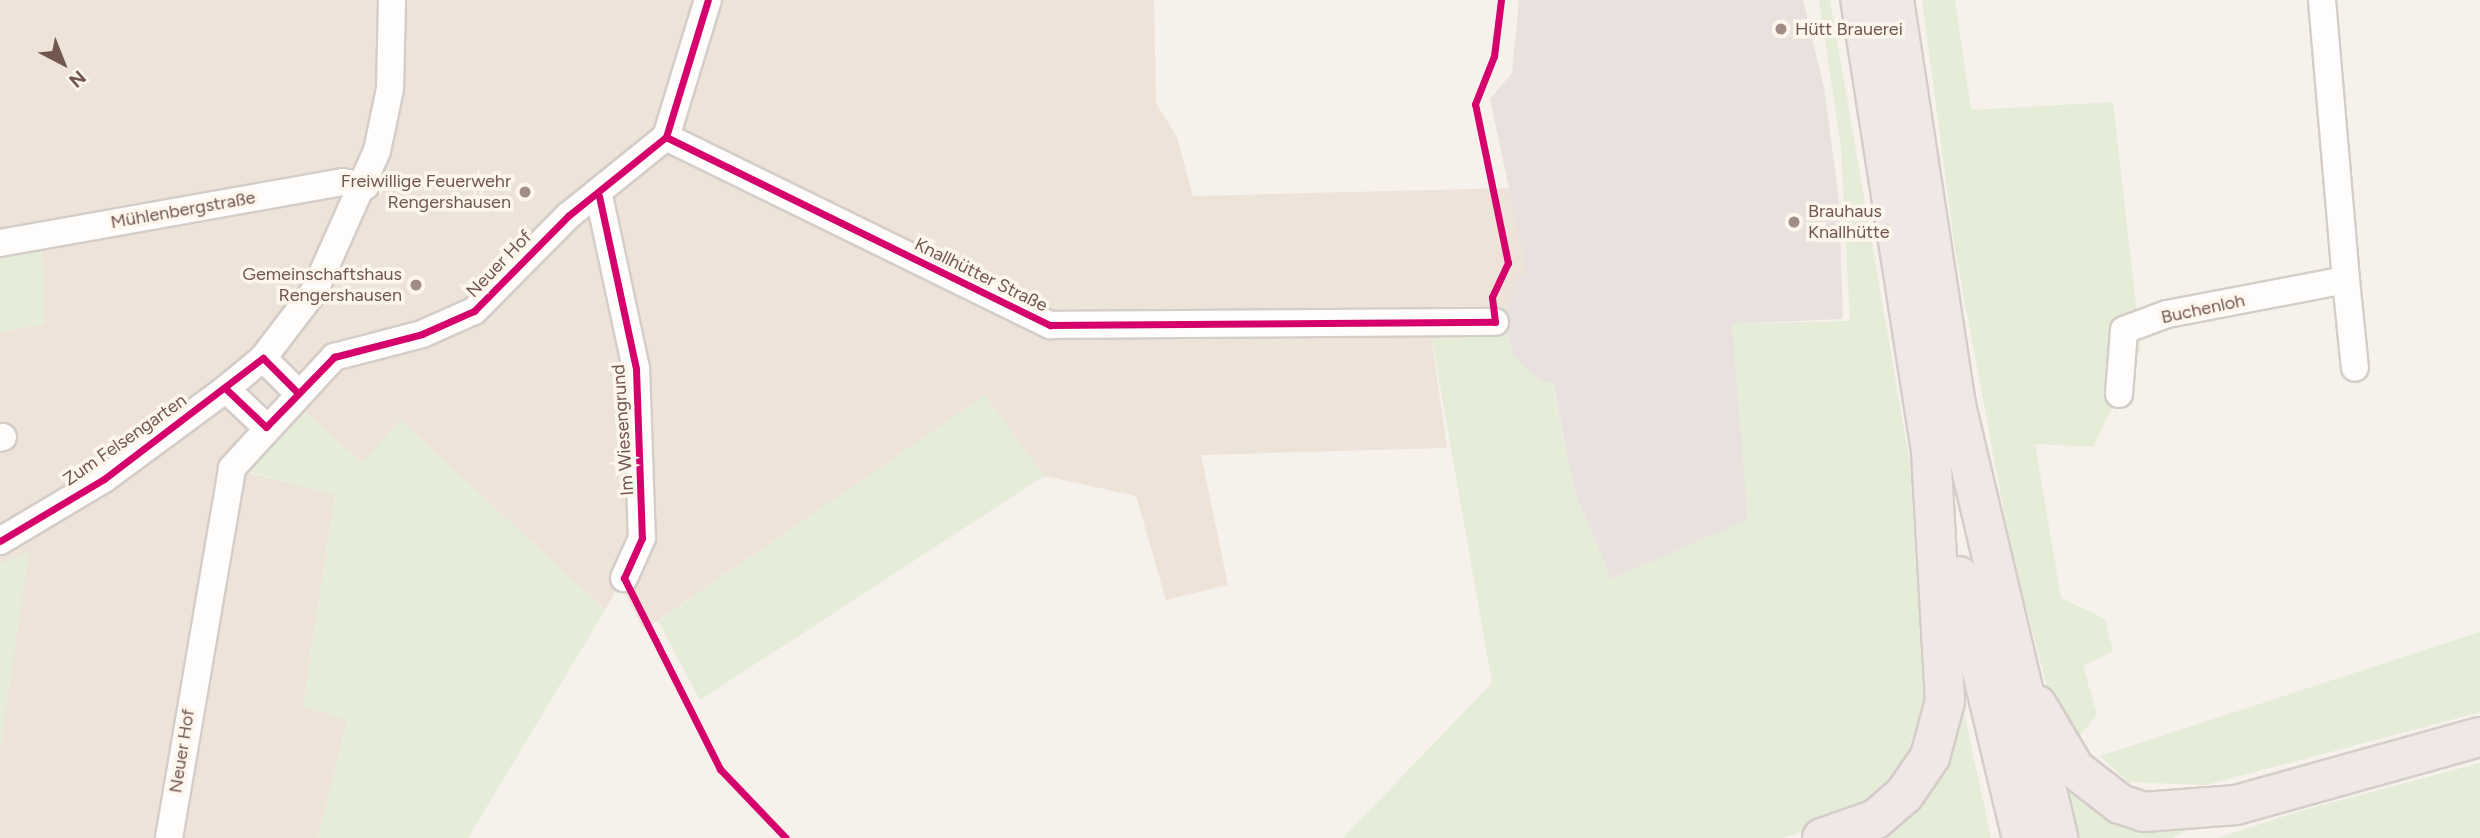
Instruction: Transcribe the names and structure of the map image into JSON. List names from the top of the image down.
{
  "streets": {
    "street": [
      "Mühlenbergstraße",
      "Neuer Hof",
      "Knallhütter Straße",
      "Buchenloh",
      "Im Wiesengrund",
      "Zum Felsengarten"
    ]
  },
  "crossings": [
    ["Mühlenbergstraße", "Zum Felsengarten"],
    ["Neuer Hof", "Knallhütter Straße"],
    ["Neuer Hof", "Im Wiesengrund"]
  ],
  "places": [
    "Hütt Brauerei",
    "Freiwillige Feuerwehr Rengershausen",
    "Brauhaus Knallhütte",
    "Gemeinschaftshaus Rengershausen"
  ],
  "north": "bottom right"
}
